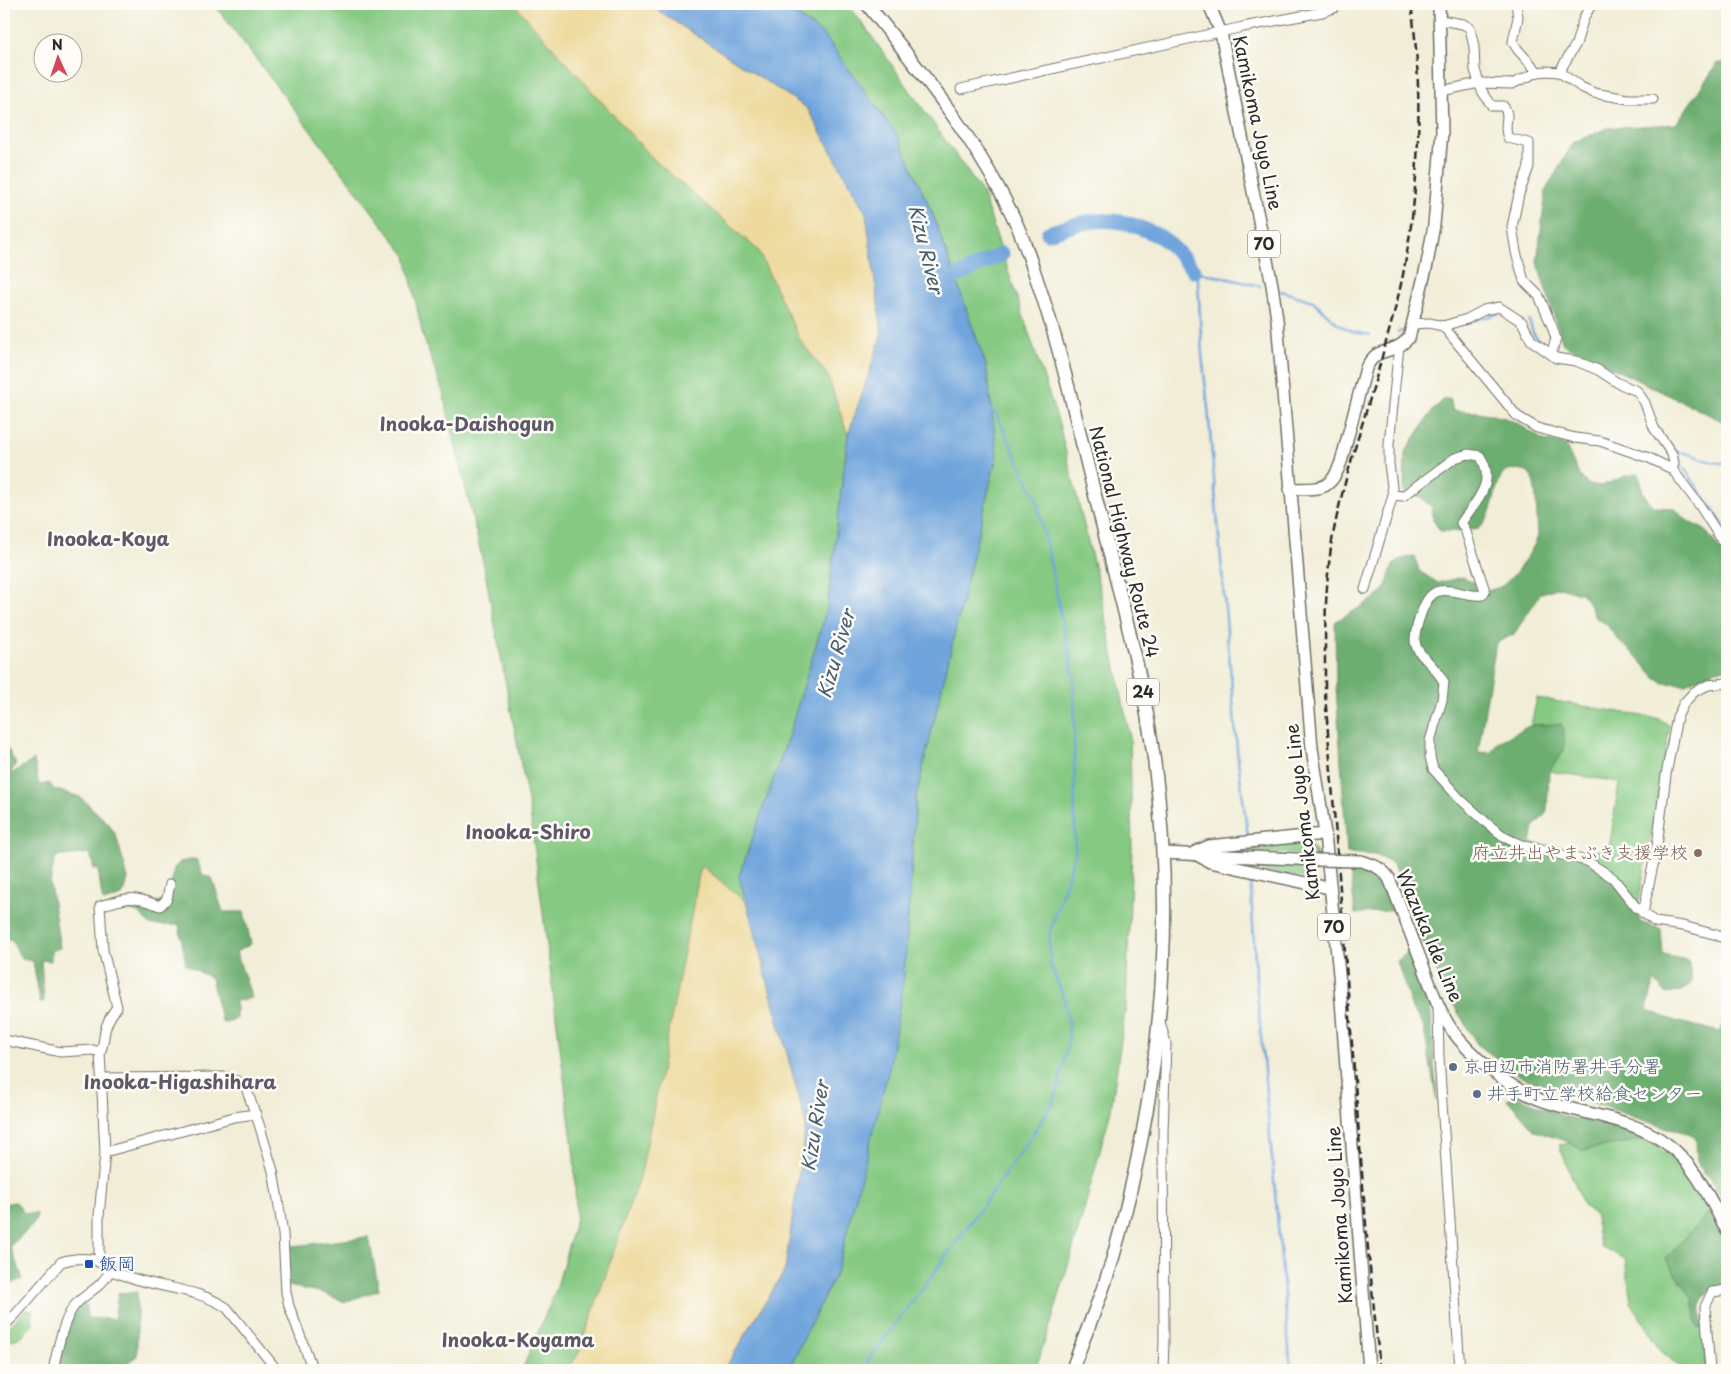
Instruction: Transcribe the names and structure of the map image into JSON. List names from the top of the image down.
{
  "streets": {
    "highway": ["National Highway Route 24", "24"],
    "main road": ["Kamikoma Joyo Line", "70", "Wazuka Ide Line"]
  },
  "crossings": [
    ["National Highway Route 24", "Wazuka Ide Line"]
  ],
  "districts": [
    "Inooka-Daishogun",
    "Inooka-Koya",
    "Inooka-Shiro",
    "Inooka-Higashihara",
    "Inooka-Koyama"
  ],
  "water": ["Kizu River"],
  "places": {
    "other": ["府立井出やまぶき支援学校", "京田辺市消防署井手分署", "井手町立学校給食センター"],
    "transit": ["飯岡"]
  },
  "north": "top"
}
